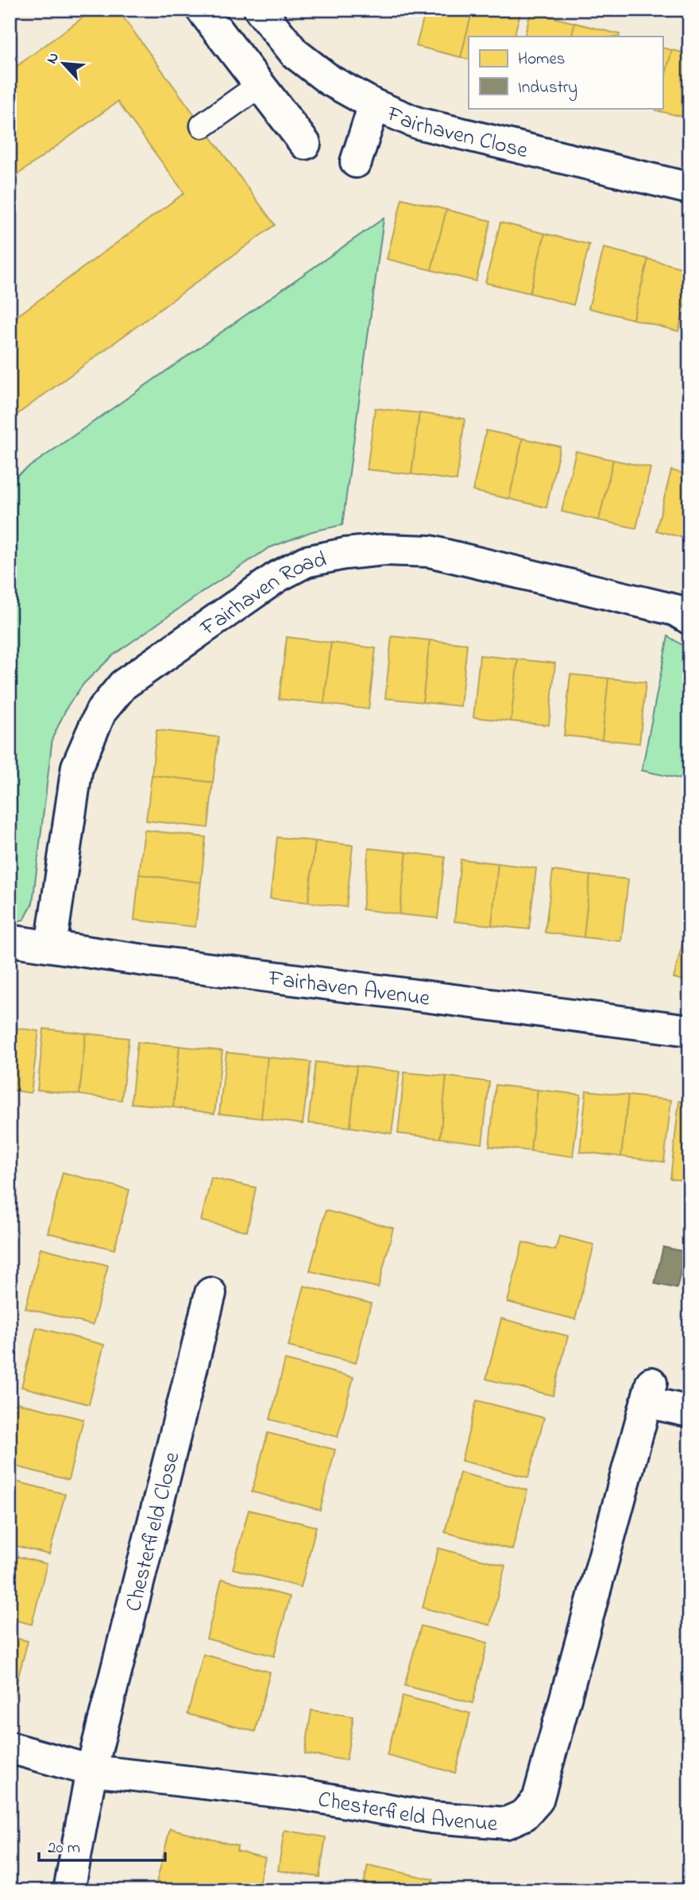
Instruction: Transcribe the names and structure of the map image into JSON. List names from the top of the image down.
{
  "streets": {
    "street": [
      "Fairhaven Close",
      "Fairhaven Road",
      "Fairhaven Avenue",
      "Chesterfield Close",
      "Chesterfield Avenue"
    ]
  },
  "crossings": [
    ["Fairhaven Road", "Fairhaven Avenue"],
    ["Chesterfield Close", "Chesterfield Avenue"]
  ],
  "legend": ["Homes", "Industry"],
  "scale_bar": "20 m",
  "north": "top left"
}
